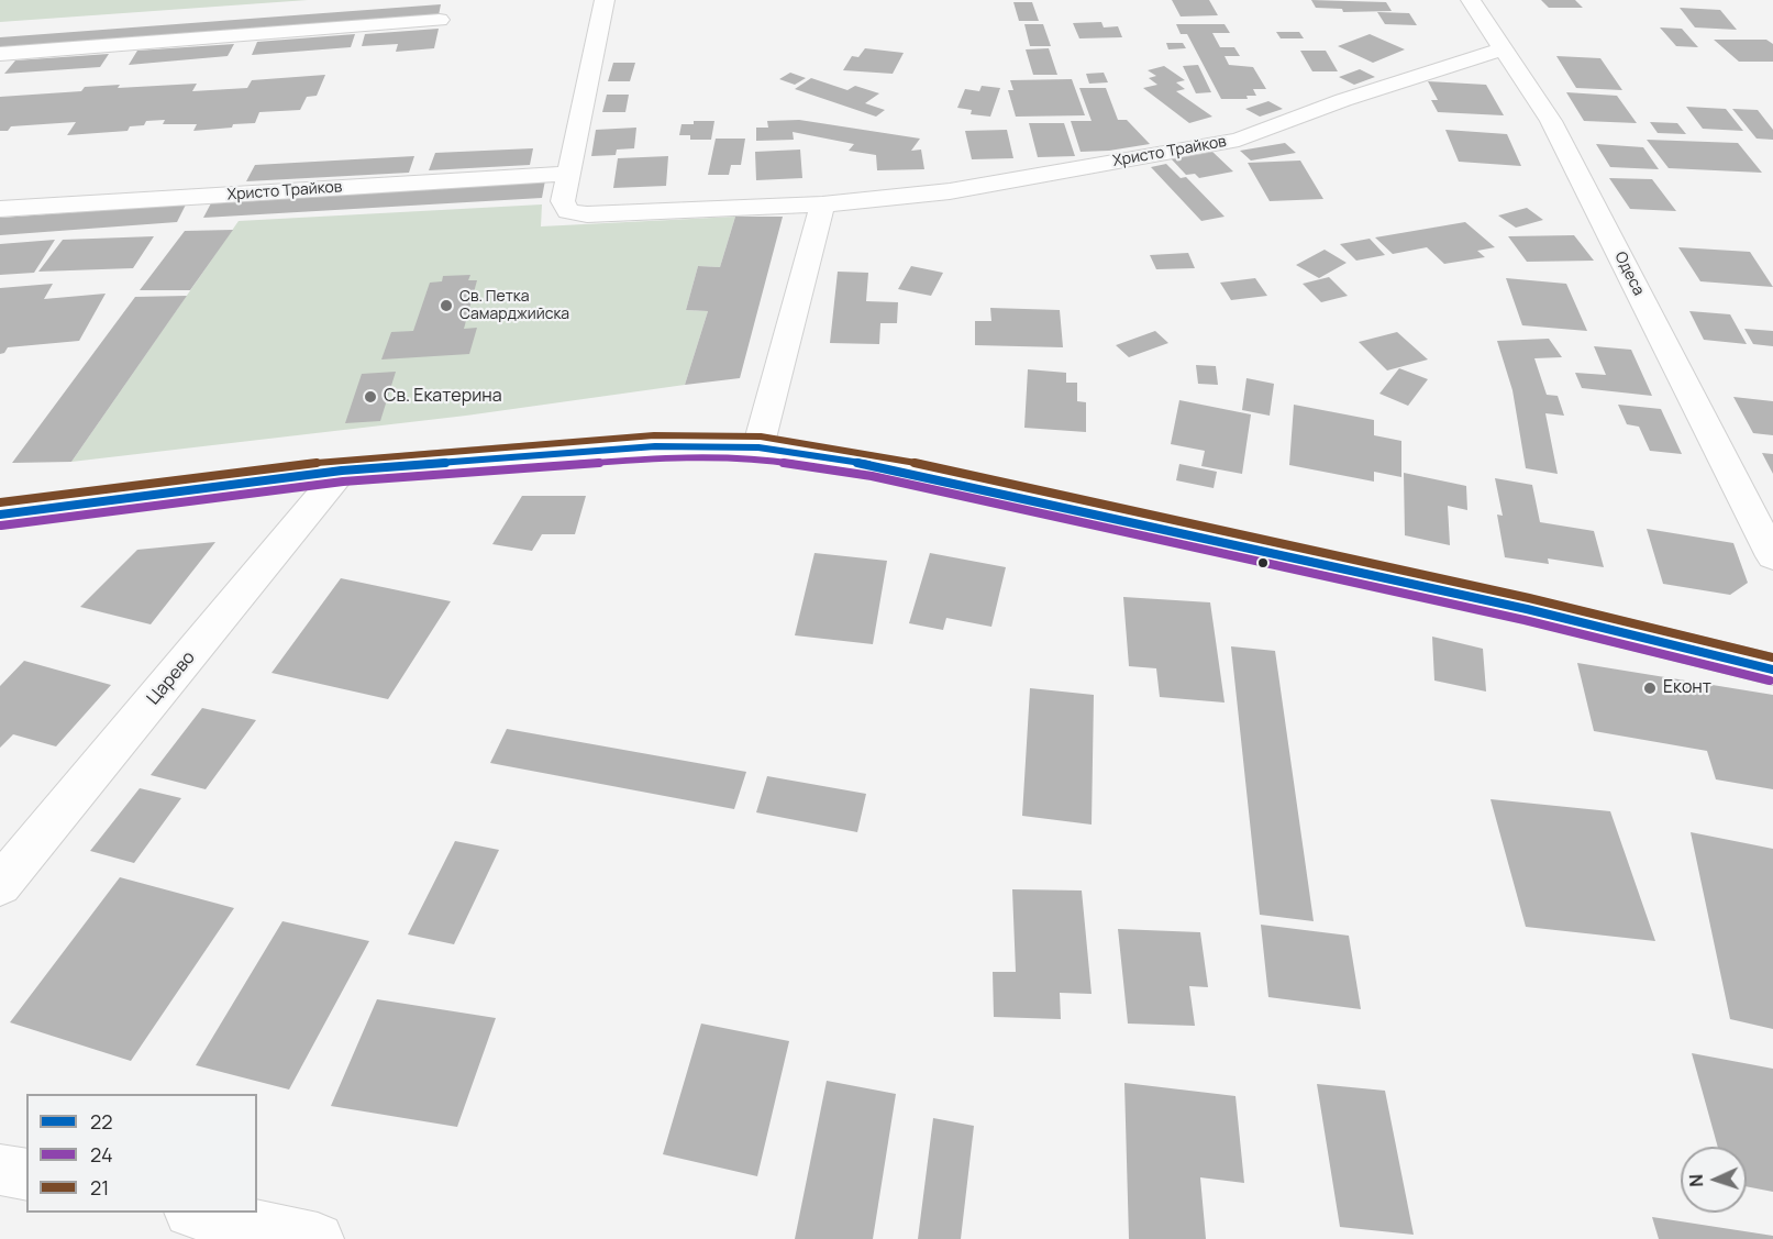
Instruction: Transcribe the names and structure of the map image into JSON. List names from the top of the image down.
{
  "streets": {
    "street": ["Христо Трайков", "Одеса", "Царево"]
  },
  "crossings": [
    ["Христо Трайков", "Одеса"]
  ],
  "places": ["Св. Петка Самарджийска", "Св. Екатерина", "Еконт"],
  "lines": ["transit line 21", "transit line 22", "transit line 24"],
  "legend": ["22", "24", "21"],
  "north": "left"
}
